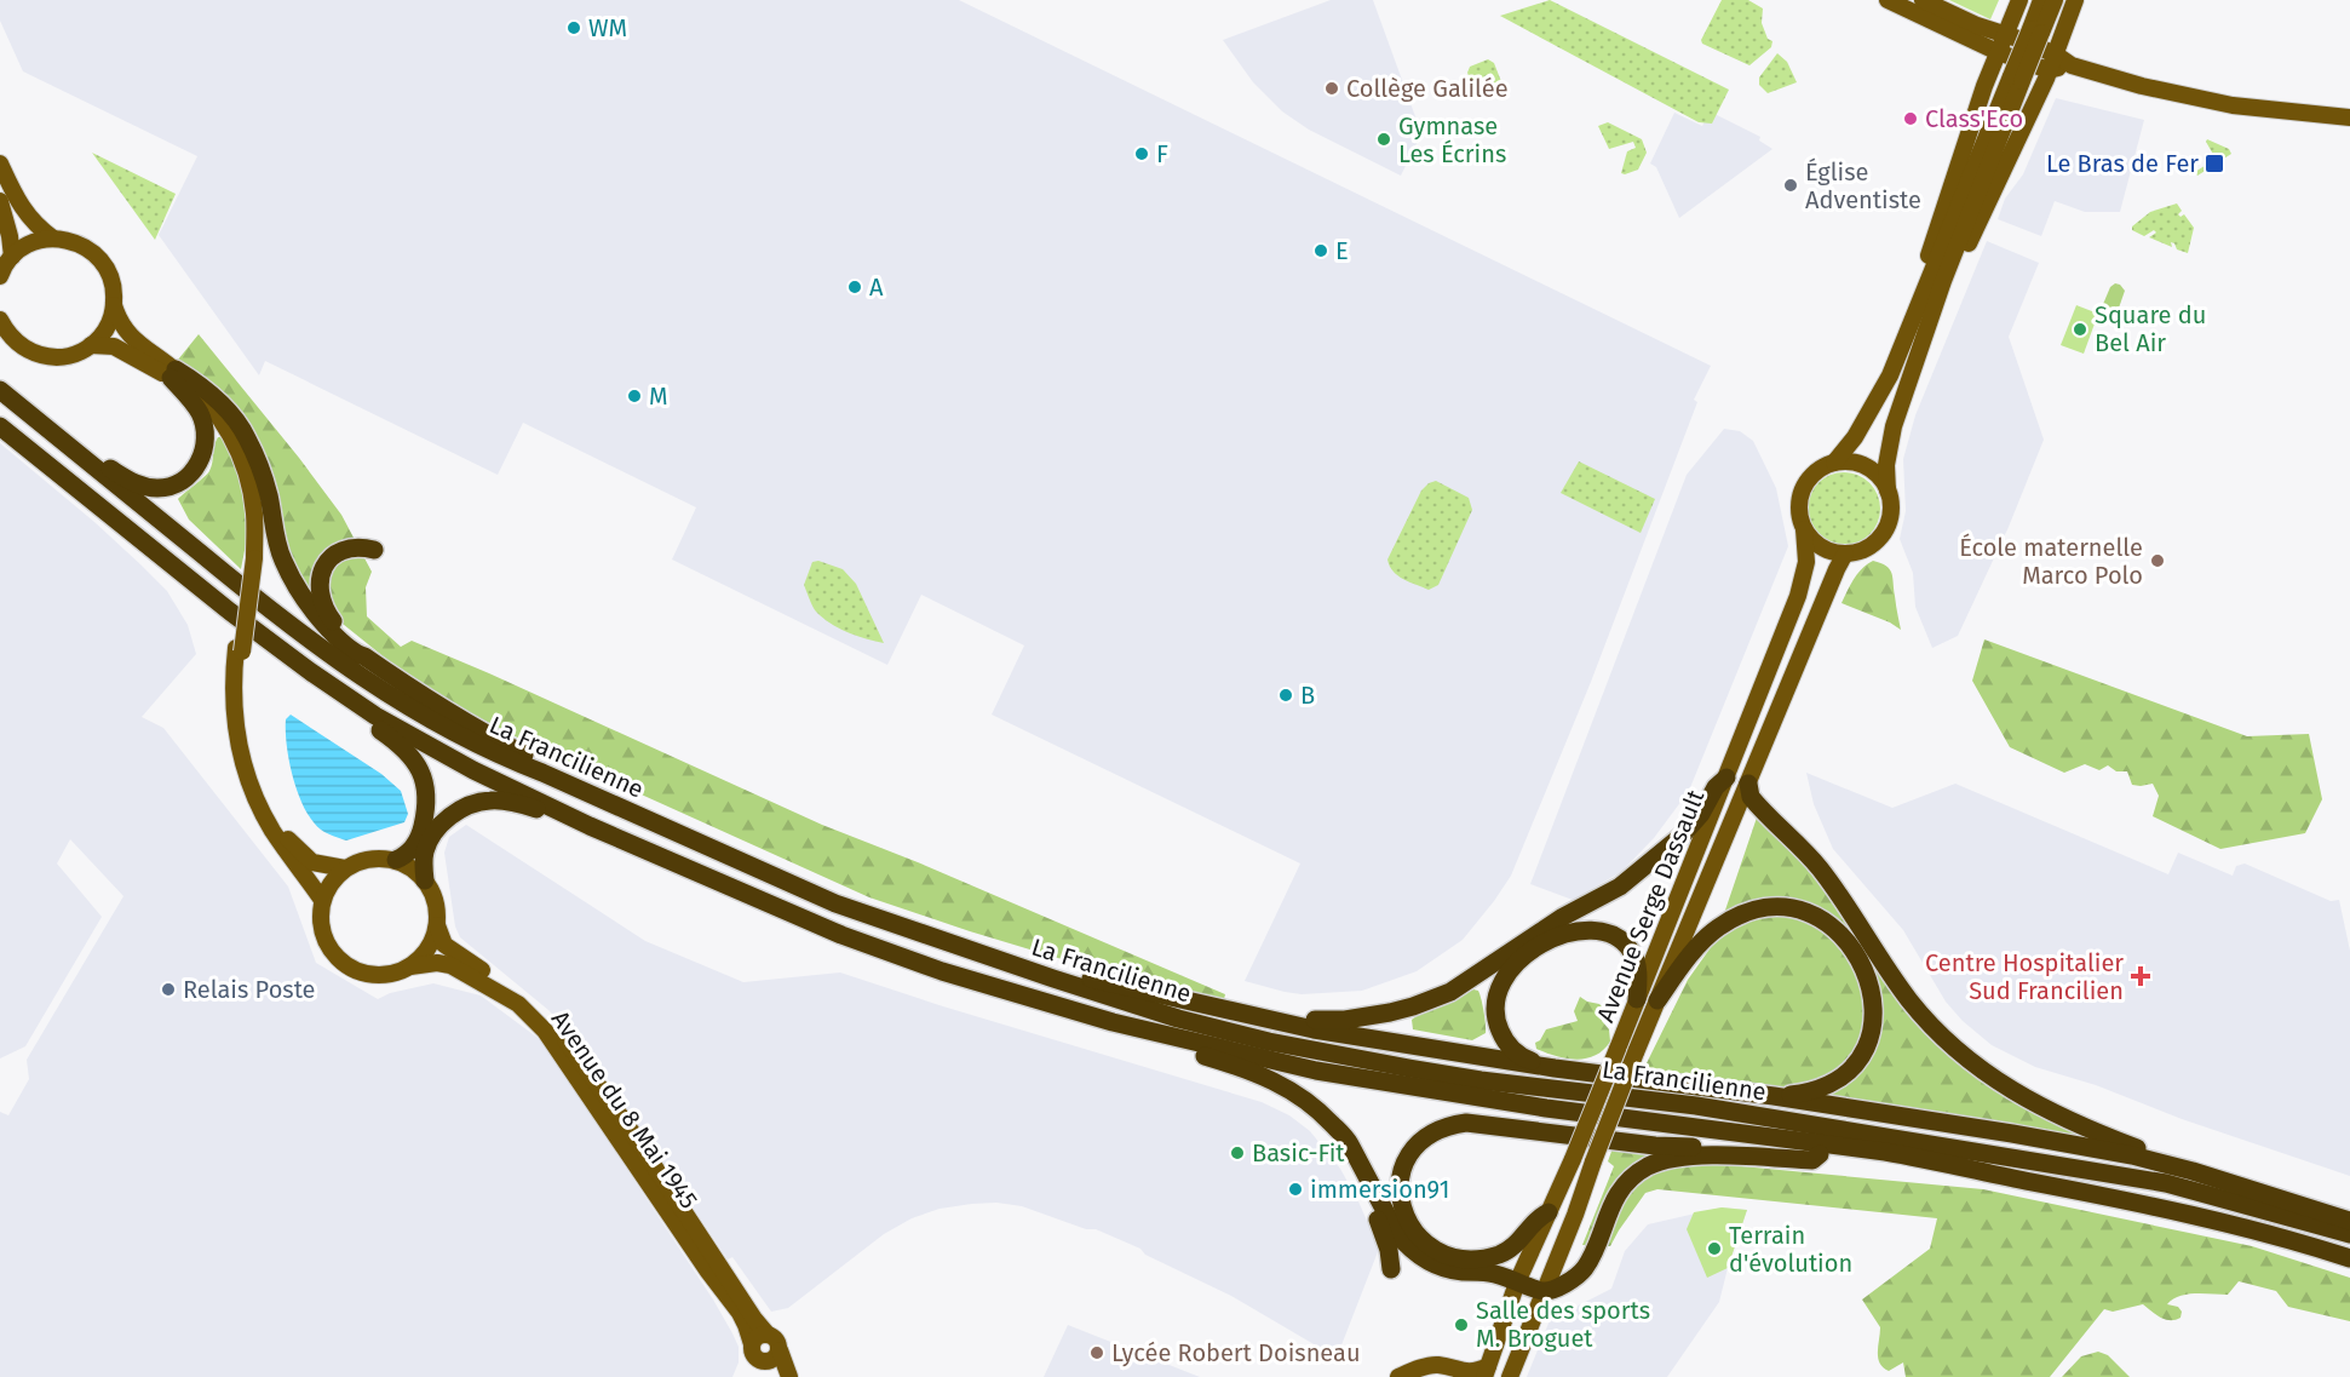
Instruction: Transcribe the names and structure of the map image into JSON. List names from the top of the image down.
{
  "streets": {
    "highway": ["La Francilienne"],
    "main road": ["Avenue Serge Dassault", "Avenue du 8 Mai 1945"]
  },
  "places": {
    "other": [
      "WM",
      "Collège Galilée",
      "Class'Eco",
      "Gymnase Les Écrins",
      "F",
      "Église Adventiste",
      "E",
      "A",
      "Square du Bel Air",
      "M",
      "École maternelle Marco Polo",
      "B",
      "Relais Poste",
      "Basic-Fit",
      "immersion91",
      "Terrain d'évolution",
      "Salle des sports M. Broguet",
      "Lycée Robert Doisneau"
    ],
    "transit": ["Le Bras de Fer"],
    "health": ["Centre Hospitalier Sud Francilien"]
  }
}
